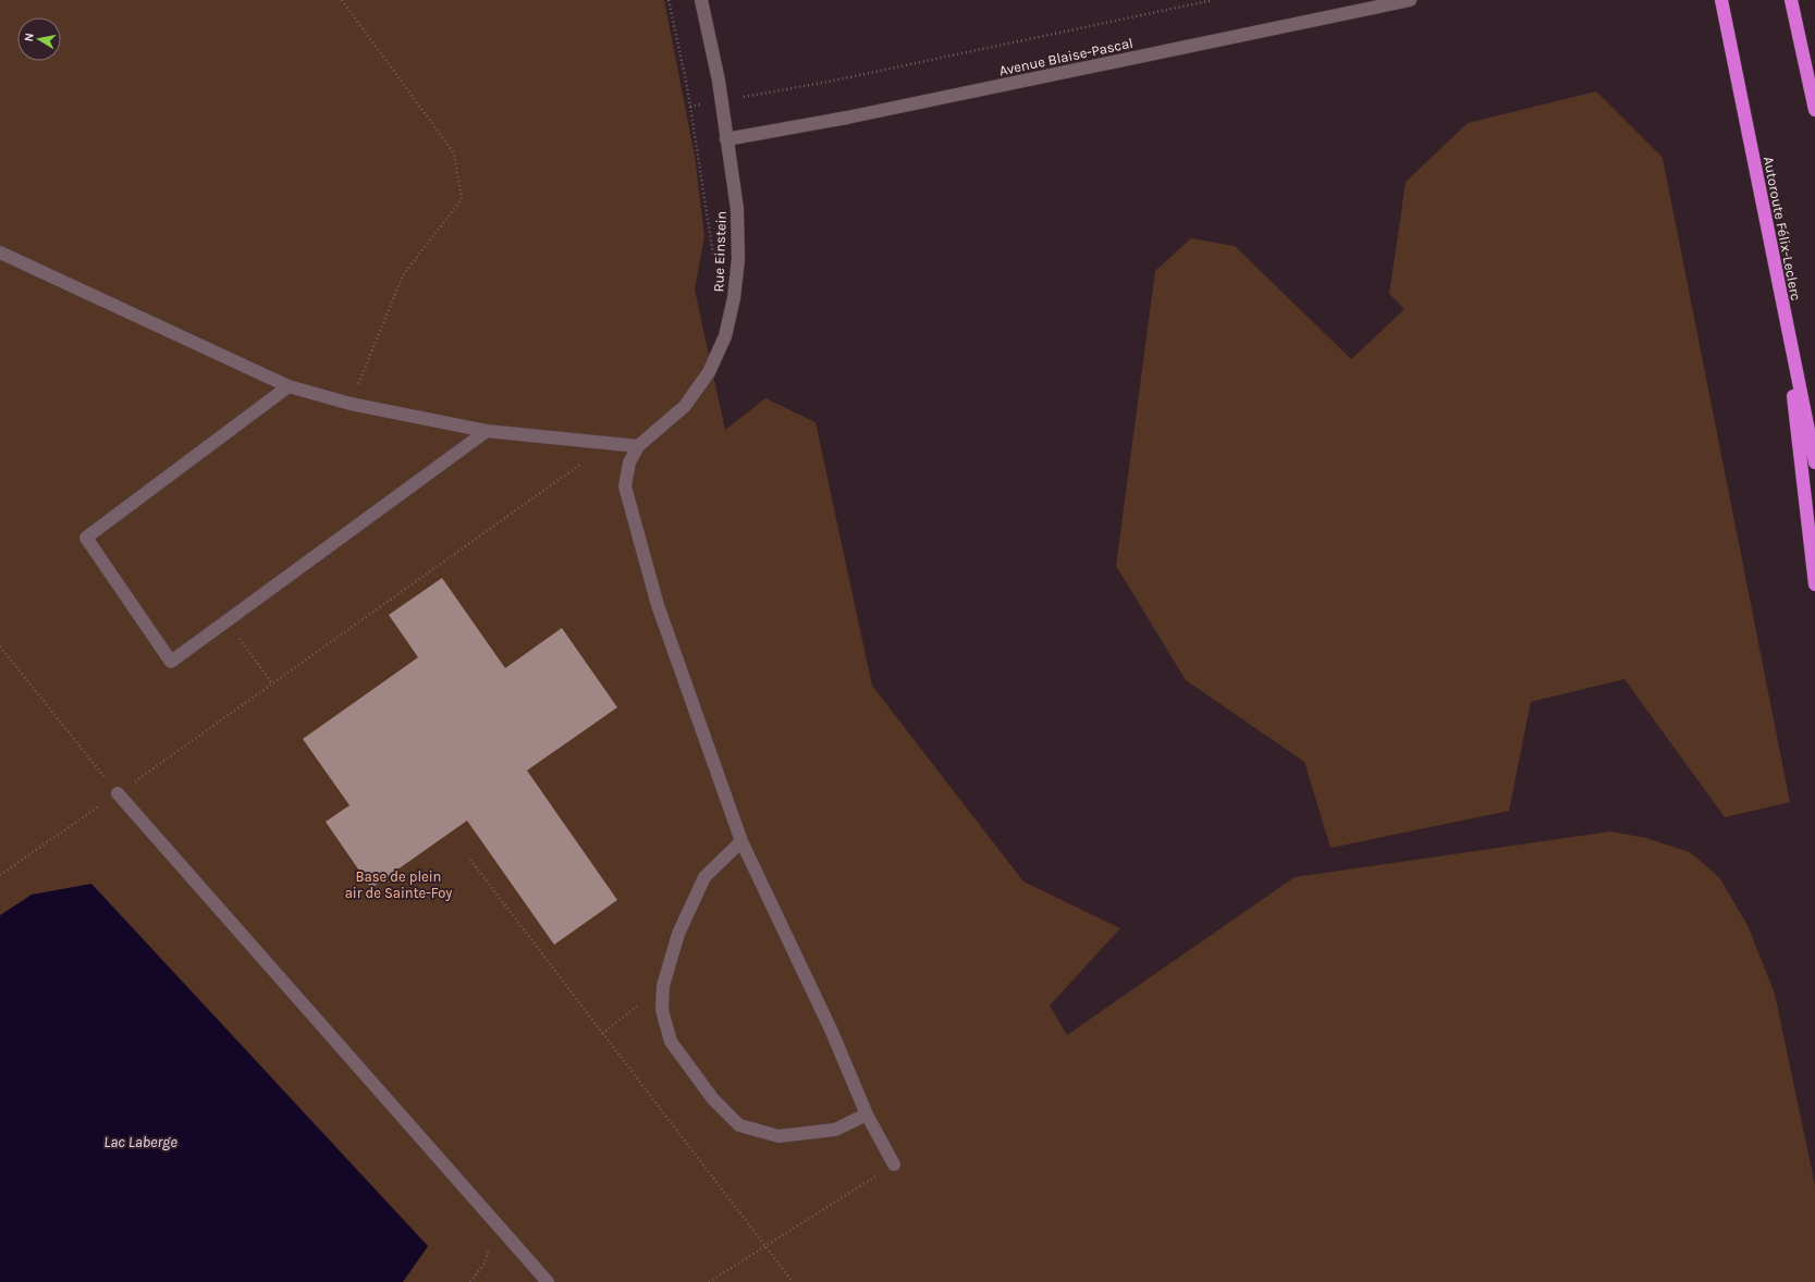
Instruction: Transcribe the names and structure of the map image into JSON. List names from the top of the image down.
{
  "streets": {
    "highway": ["Autoroute Félix-Leclerc"],
    "street": ["Avenue Blaise-Pascal", "Rue Einstein"]
  },
  "crossings": [
    ["Avenue Blaise-Pascal", "Rue Einstein"]
  ],
  "water": ["Lac Laberge"],
  "parks": ["Base de plein air de Sainte-Foy"],
  "north": "left"
}
